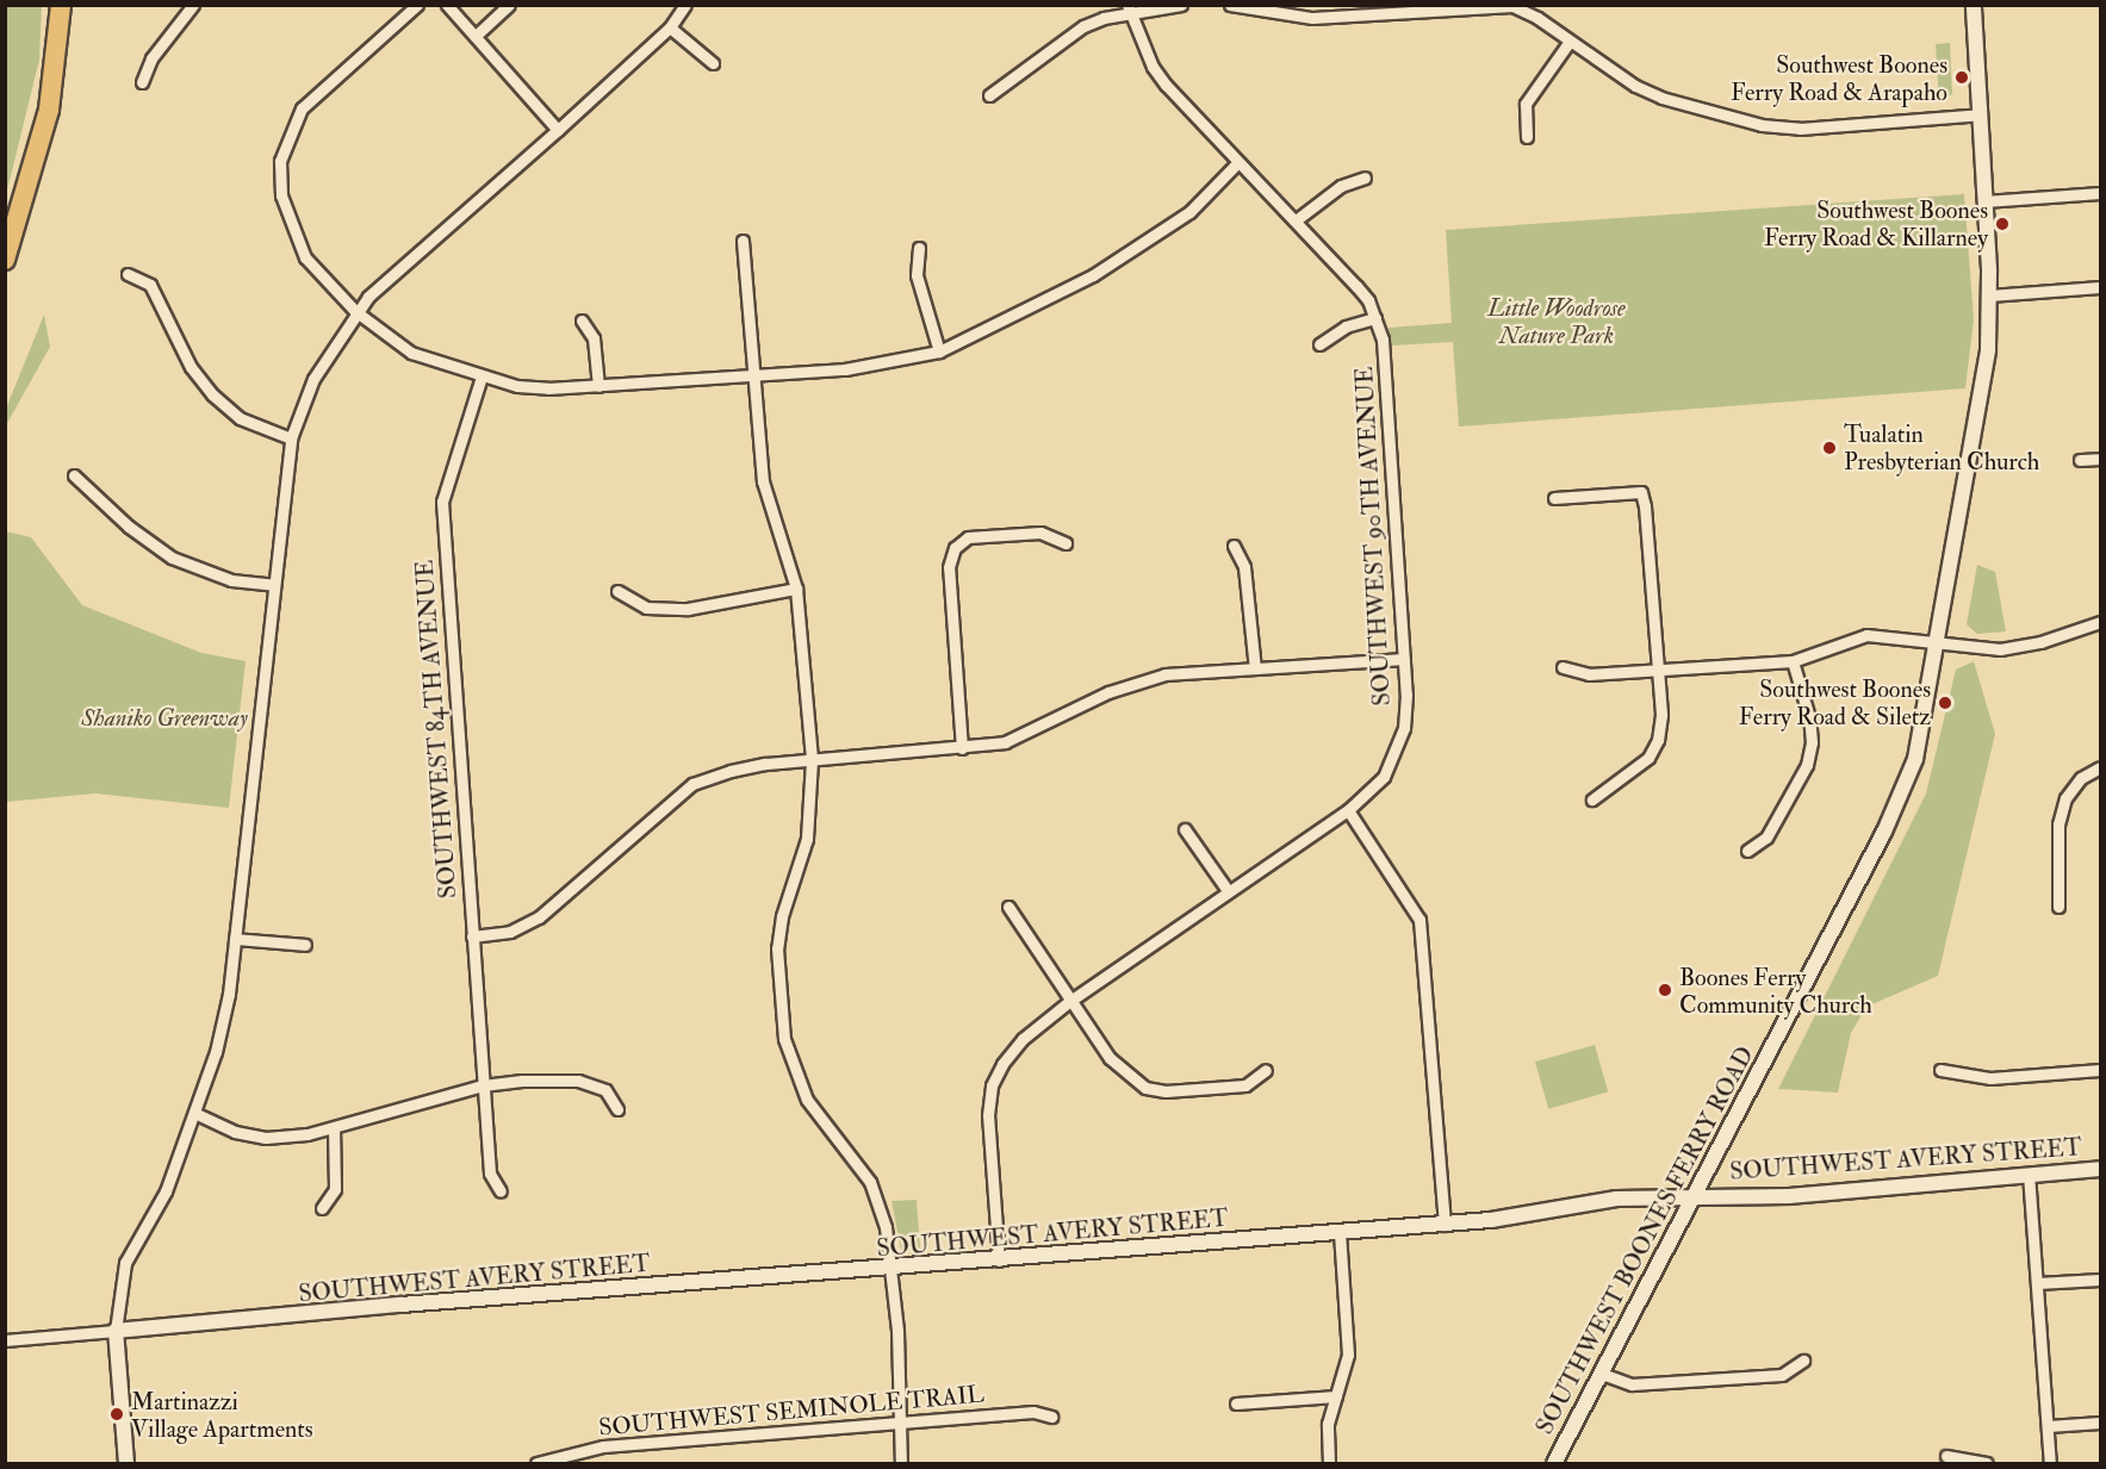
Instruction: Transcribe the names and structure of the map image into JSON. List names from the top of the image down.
{
  "streets": {
    "main road": ["SOUTHWEST AVERY STREET", "SOUTHWEST BOONES FERRY ROAD"],
    "street": ["SOUTHWEST 90TH AVENUE", "SOUTHWEST 84TH AVENUE", "SOUTHWEST SEMINOLE TRAIL"]
  },
  "crossings": [
    ["SOUTHWEST 90TH AVENUE", "SOUTHWEST AVERY STREET"],
    ["SOUTHWEST AVERY STREET", "SOUTHWEST BOONES FERRY ROAD"]
  ],
  "parks": ["Little Woodrose Nature Park", "Shaniko Greenway"],
  "places": [
    "Southwest Boones Ferry Road & Arapaho",
    "Southwest Boones Ferry Road & Killarney",
    "Tualatin Presbyterian Church",
    "Southwest Boones Ferry Road & Siletz",
    "Boones Ferry Community Church",
    "Martinazzi Village Apartments"
  ]
}
